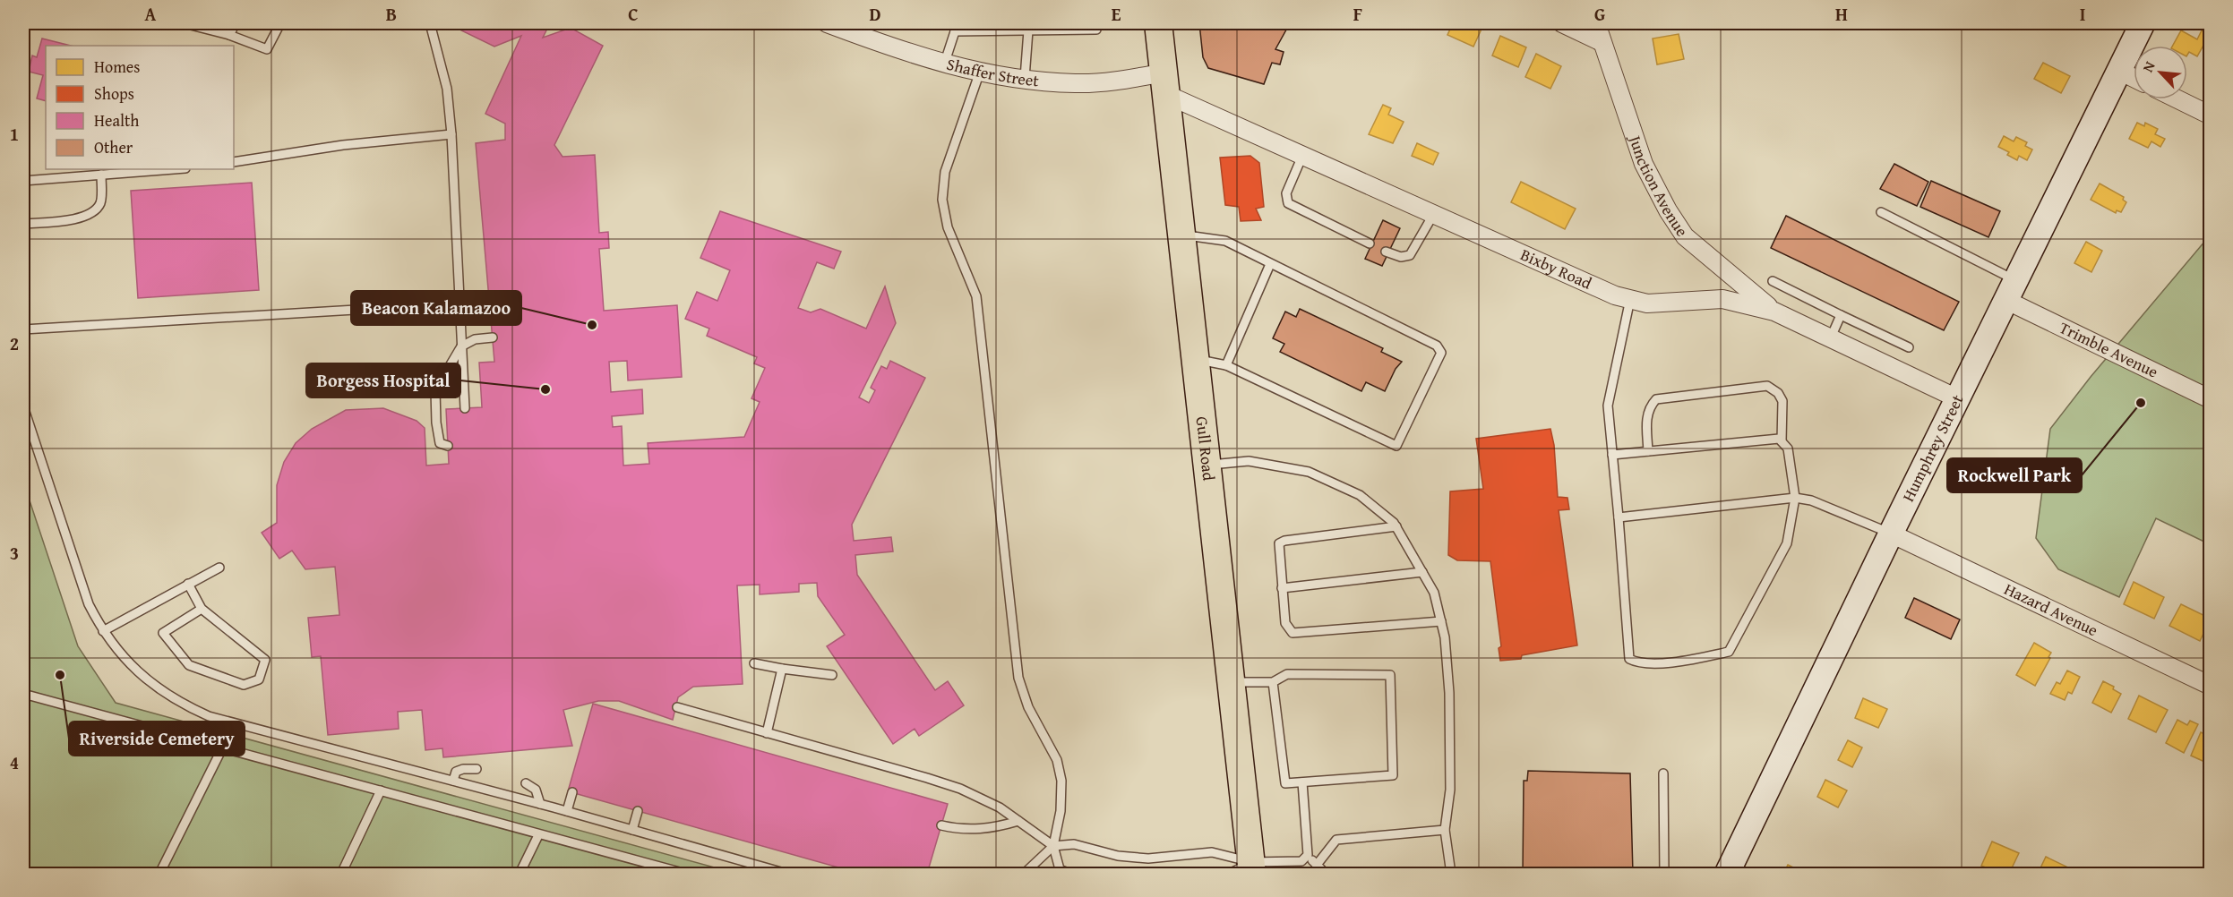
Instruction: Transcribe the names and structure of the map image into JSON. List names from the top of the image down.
{
  "streets": {
    "main road": ["Gull Road"],
    "street": [
      "Shaffer Street",
      "Junction Avenue",
      "Bixby Road",
      "Trimble Avenue",
      "Humphrey Street",
      "Hazard Avenue"
    ]
  },
  "crossings": [
    ["Shaffer Street", "Bixby Road"],
    ["Shaffer Street", "Gull Road"],
    ["Junction Avenue", "Bixby Road"],
    ["Bixby Road", "Humphrey Street"],
    ["Bixby Road", "Gull Road"],
    ["Trimble Avenue", "Humphrey Street"],
    ["Humphrey Street", "Hazard Avenue"]
  ],
  "places": [
    "Beacon Kalamazoo",
    "Borgess Hospital",
    "Rockwell Park",
    "Riverside Cemetery"
  ],
  "legend": [
    "Homes",
    "Shops",
    "Health",
    "Other"
  ],
  "north": "top left",
  "grid": {
    "columns": [
      "A",
      "B",
      "C",
      "D",
      "E",
      "F",
      "G",
      "H",
      "I"
    ],
    "rows": [
      "1",
      "2",
      "3",
      "4"
    ]
  }
}
